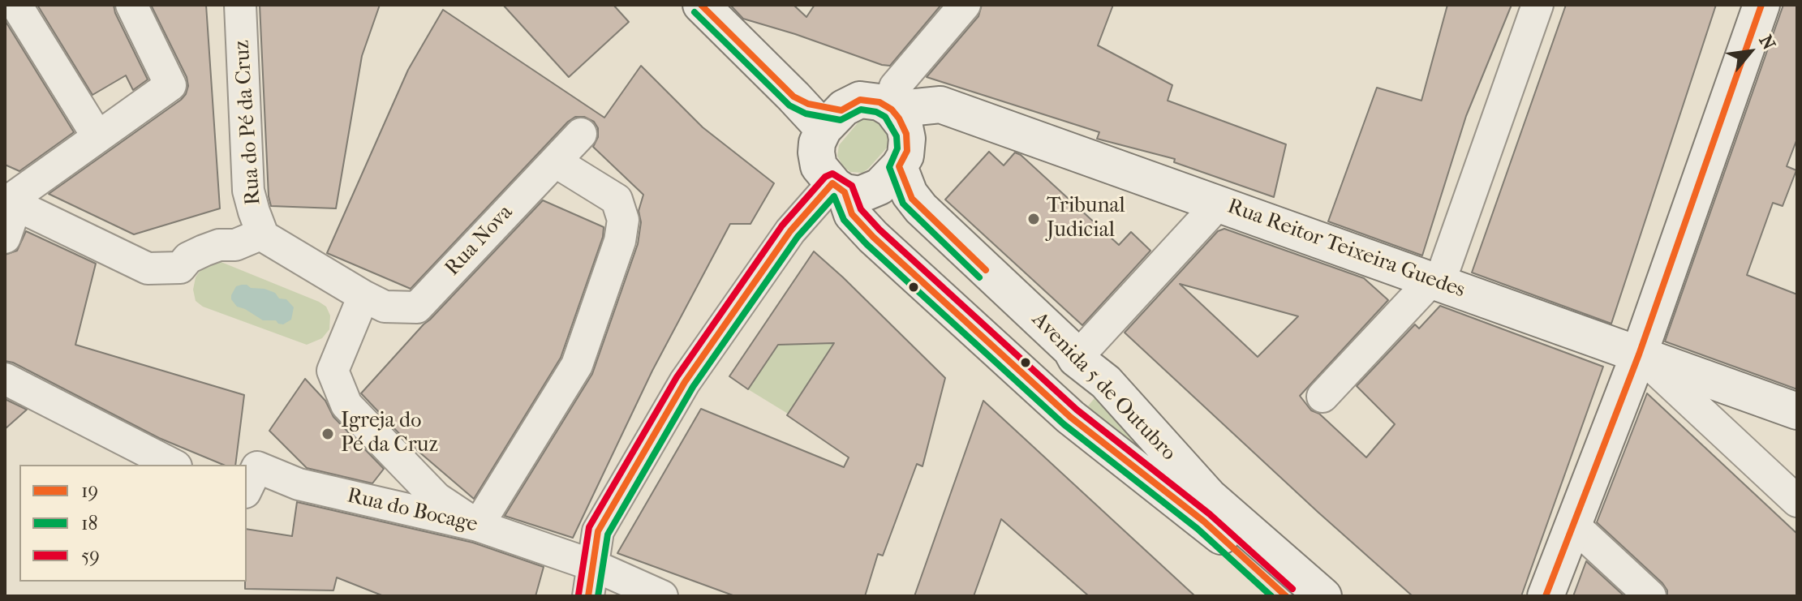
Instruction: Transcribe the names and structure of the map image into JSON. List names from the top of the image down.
{
  "streets": {
    "main road": ["Rua Reitor Teixeira Guedes", "Avenida 5 de Outubro"],
    "street": ["Rua do Pé da Cruz", "Rua Nova", "Rua do Bocage"]
  },
  "crossings": [
    ["Rua do Pé da Cruz", "Rua Nova"],
    ["Rua Reitor Teixeira Guedes", "Avenida 5 de Outubro"]
  ],
  "places": ["Tribunal Judicial", "Igreja do Pé da Cruz"],
  "lines": ["transit line 19", "transit line 18", "transit line 59"],
  "legend": ["19", "18", "59"],
  "north": "top right"
}
